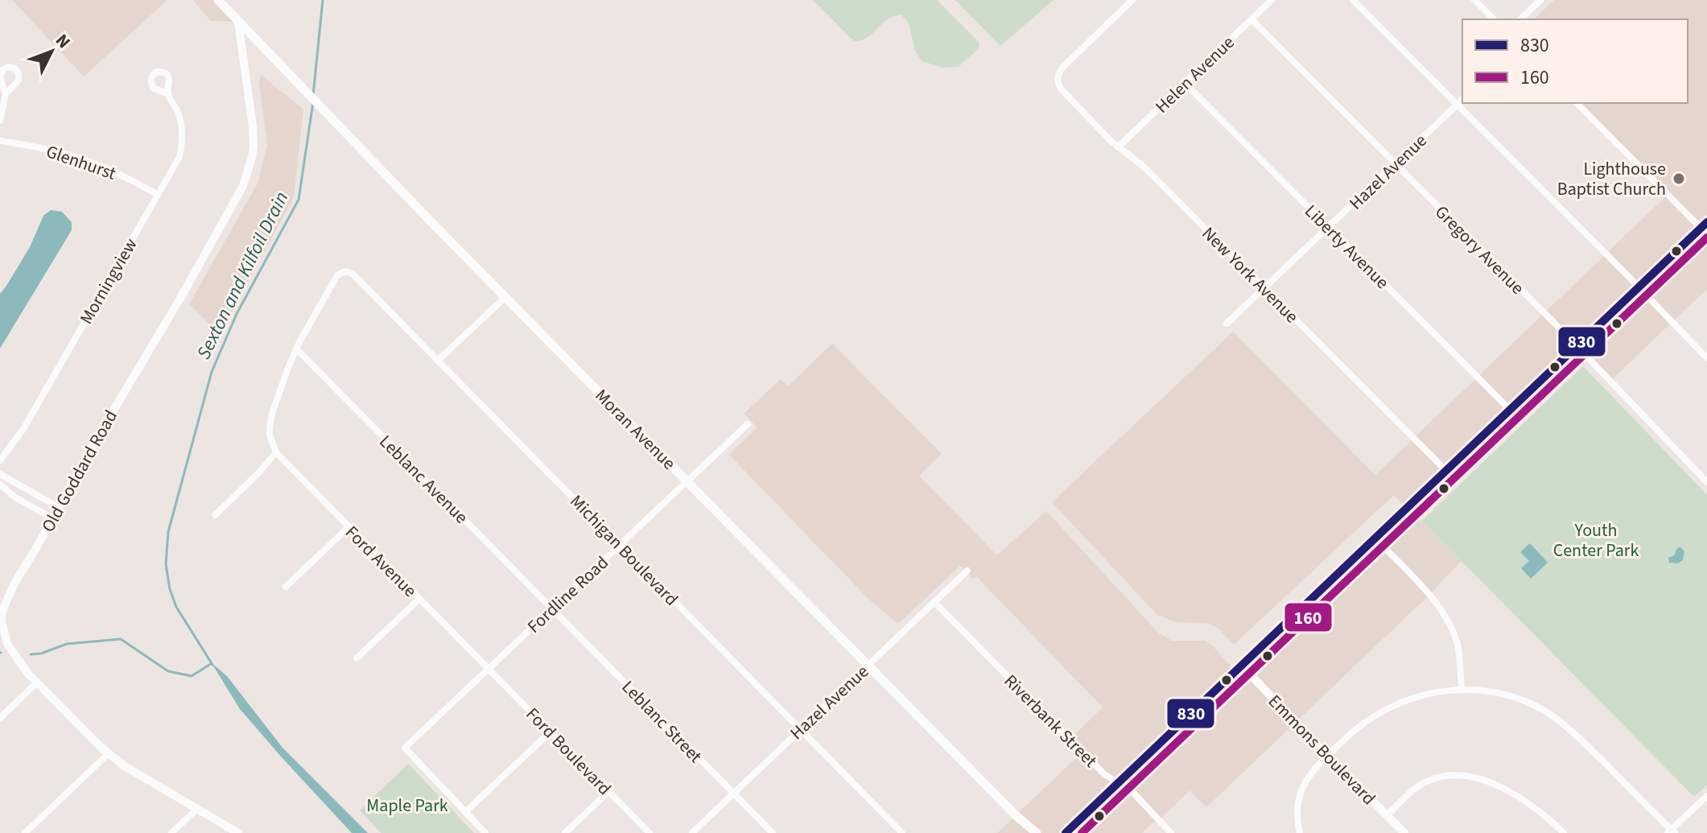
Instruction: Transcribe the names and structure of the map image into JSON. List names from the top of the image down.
{
  "streets": {
    "main road": ["Moran Avenue"],
    "street": [
      "Helen Avenue",
      "Glenhurst",
      "Hazel Avenue",
      "Liberty Avenue",
      "Gregory Avenue",
      "New York Avenue",
      "Morningview",
      "Old Goddard Road",
      "Leblanc Avenue",
      "Michigan Boulevard",
      "Ford Avenue",
      "Fordline Road",
      "Riverbank Street",
      "Leblanc Street",
      "Emmons Boulevard",
      "Ford Boulevard"
    ]
  },
  "crossings": [
    ["Helen Avenue", "Liberty Avenue"],
    ["Helen Avenue", "Gregory Avenue"],
    ["Helen Avenue", "New York Avenue"],
    ["Glenhurst", "Morningview"],
    ["Hazel Avenue", "Liberty Avenue"],
    ["Hazel Avenue", "Gregory Avenue"],
    ["Hazel Avenue", "New York Avenue"],
    ["Hazel Avenue", "Moran Avenue"],
    ["Hazel Avenue", "Michigan Boulevard"],
    ["Hazel Avenue", "Riverbank Street"],
    ["Hazel Avenue", "Leblanc Street"],
    ["Moran Avenue", "Old Goddard Road"],
    ["Moran Avenue", "Fordline Road"],
    ["Leblanc Avenue", "Michigan Boulevard"],
    ["Leblanc Avenue", "Fordline Road"],
    ["Leblanc Avenue", "Leblanc Street"],
    ["Michigan Boulevard", "Fordline Road"],
    ["Ford Avenue", "Fordline Road"],
    ["Ford Avenue", "Ford Boulevard"],
    ["Fordline Road", "Leblanc Street"],
    ["Fordline Road", "Ford Boulevard"]
  ],
  "water": ["Sexton and Kilfoil Drain"],
  "parks": ["Youth Center Park", "Maple Park"],
  "places": ["Lighthouse Baptist Church"],
  "lines": ["transit line 830", "transit line 160"],
  "legend": ["830", "160"],
  "north": "top right"
}
